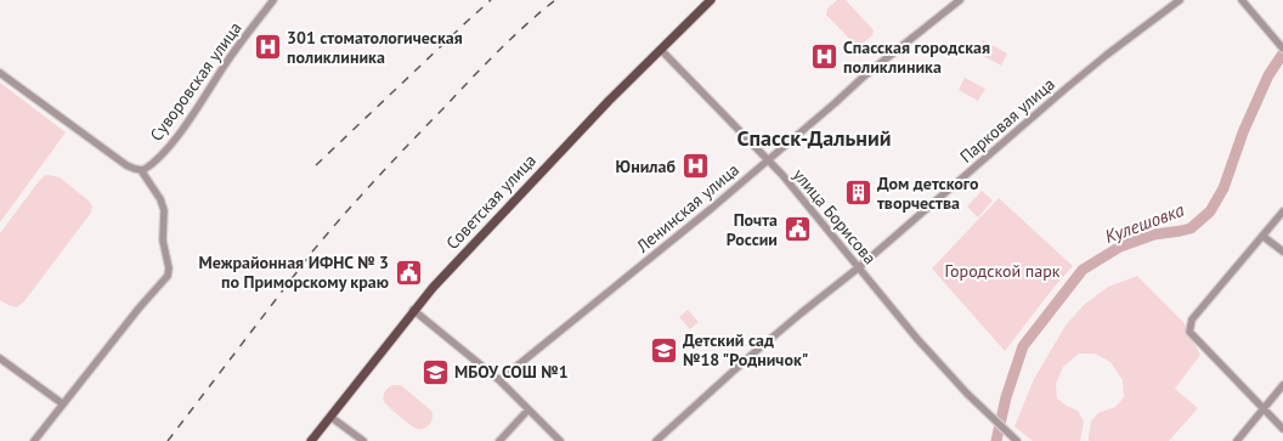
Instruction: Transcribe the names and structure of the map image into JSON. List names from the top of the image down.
{
  "streets": {
    "main road": ["Советская улица"],
    "street": [
      "Суворовская улица",
      "Парковая улица",
      "Ленинская улица",
      "улица Борисова"
    ]
  },
  "crossings": [
    ["Парковая улица", "улица Борисова"],
    ["Советская улица", "улица Борисова"],
    ["Ленинская улица", "улица Борисова"]
  ],
  "districts": ["Спасск-Дальний"],
  "water": ["Кулешовка"],
  "parks": ["Городской парк"],
  "places": {
    "hospital": ["301 стоматологическая поликлиника", "Спасская городская поликлиника", "Юнилаб"],
    "building": ["Дом детского творчества"],
    "public building": ["Почта России", "Межрайонная ИФНС № 3 по Приморскому краю"],
    "school or university": ["Детский сад №18 \"Родничок\"", "МБОУ СОШ №1"]
  }
}
